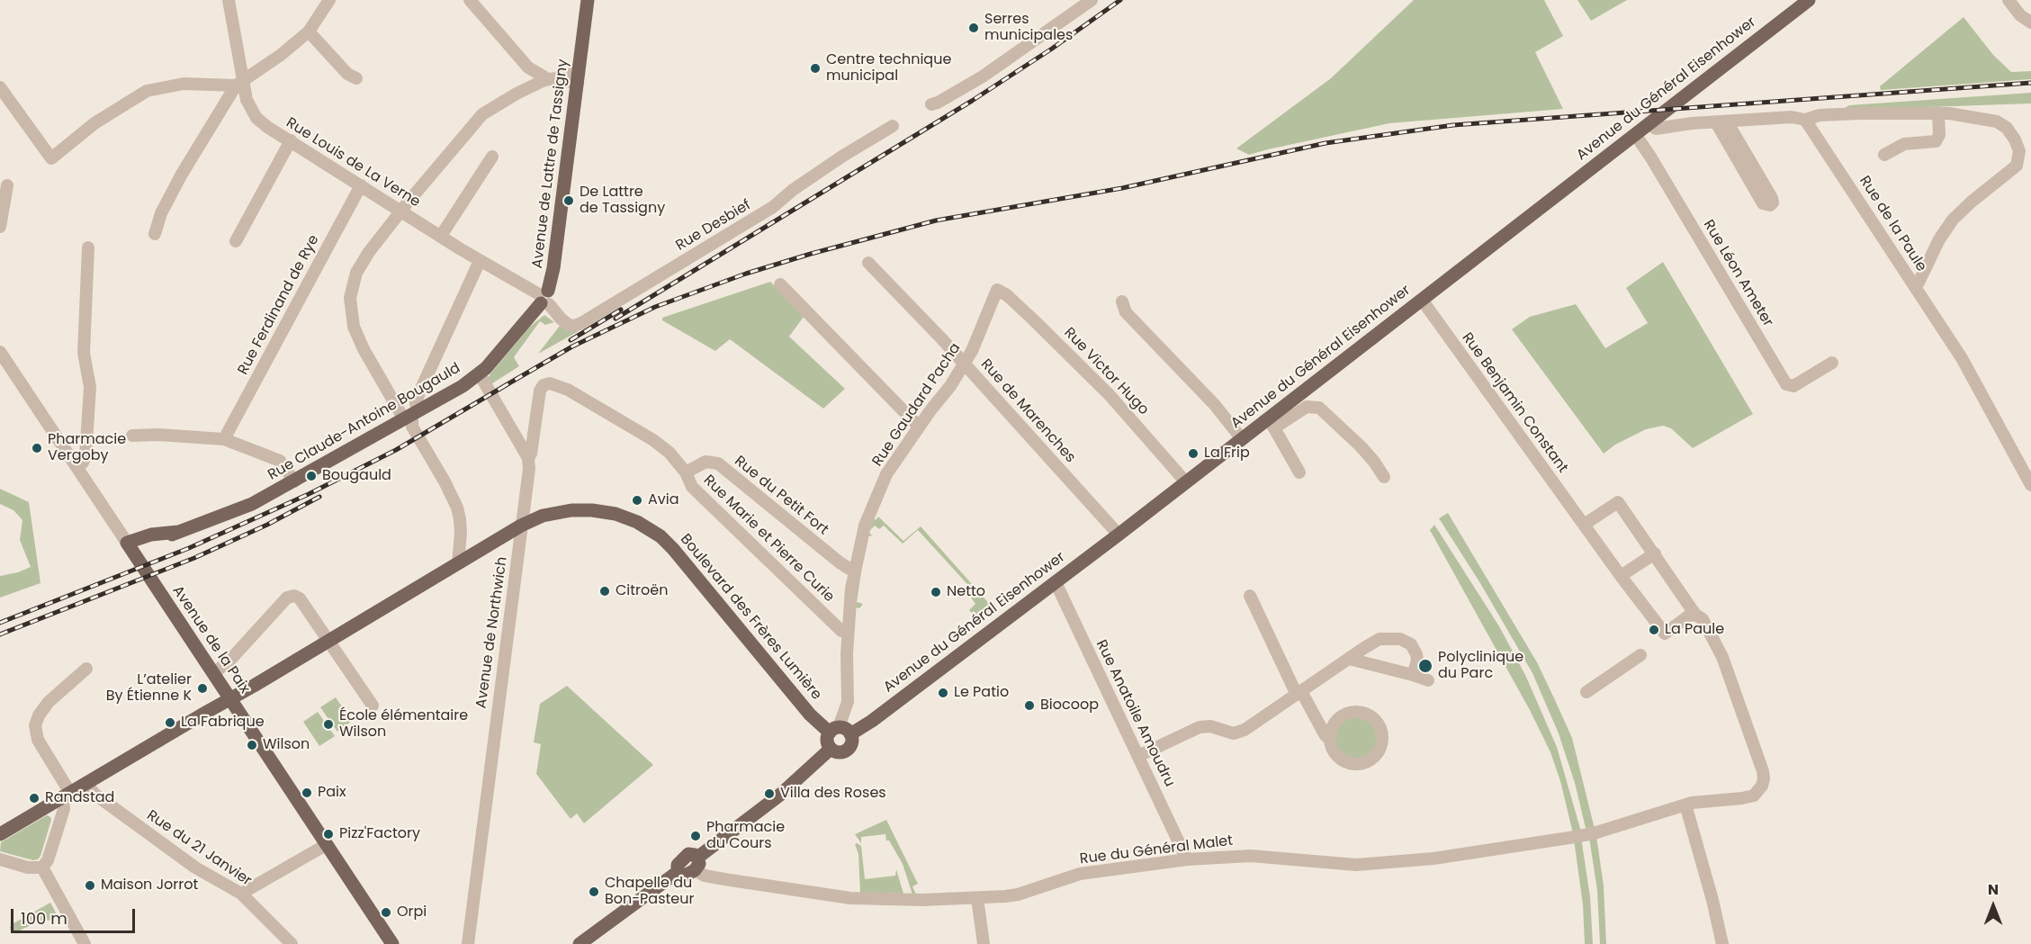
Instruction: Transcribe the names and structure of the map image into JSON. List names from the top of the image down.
{
  "streets": {
    "main road": [
      "Avenue du Général Eisenhower",
      "Avenue de Lattre de Tassigny",
      "Rue Claude-Antoine Bougauld",
      "Boulevard des Frères Lumière",
      "Avenue de la Paix"
    ],
    "street": [
      "Rue Louis de La Verne",
      "Rue de la Paule",
      "Rue Desbief",
      "Rue Léon Ameter",
      "Rue Ferdinand de Rye",
      "Rue Victor Hugo",
      "Rue Benjamin Constant",
      "Rue Gaudard Pacha",
      "Rue de Marenches",
      "Rue du Petit Fort",
      "Rue Marie et Pierre Curie",
      "Avenue de Northwich",
      "Rue Anatoile Amoudru",
      "Rue du 21 Janvier",
      "Rue du Général Malet"
    ]
  },
  "crossings": [
    ["Avenue du Général Eisenhower", "Rue Léon Ameter"],
    ["Avenue du Général Eisenhower", "Rue Victor Hugo"],
    ["Avenue du Général Eisenhower", "Rue Benjamin Constant"],
    ["Avenue du Général Eisenhower", "Rue Gaudard Pacha"],
    ["Avenue du Général Eisenhower", "Rue de Marenches"],
    ["Avenue du Général Eisenhower", "Boulevard des Frères Lumière"],
    ["Avenue du Général Eisenhower", "Rue Anatoile Amoudru"],
    ["Avenue du Général Eisenhower", "Rue du Général Malet"],
    ["Rue Louis de La Verne", "Avenue de Lattre de Tassigny"],
    ["Rue Louis de La Verne", "Rue Desbief"],
    ["Rue Louis de La Verne", "Rue Ferdinand de Rye"],
    ["Rue Louis de La Verne", "Rue Claude-Antoine Bougauld"],
    ["Avenue de Lattre de Tassigny", "Rue Desbief"],
    ["Avenue de Lattre de Tassigny", "Rue Claude-Antoine Bougauld"],
    ["Rue Desbief", "Rue Claude-Antoine Bougauld"],
    ["Rue Victor Hugo", "Rue Gaudard Pacha"],
    ["Rue Benjamin Constant", "Rue du Général Malet"],
    ["Rue Gaudard Pacha", "Rue de Marenches"],
    ["Rue Gaudard Pacha", "Rue du Petit Fort"],
    ["Rue Gaudard Pacha", "Rue Marie et Pierre Curie"],
    ["Rue Gaudard Pacha", "Boulevard des Frères Lumière"],
    ["Rue Claude-Antoine Bougauld", "Avenue de la Paix"],
    ["Rue du Petit Fort", "Rue Marie et Pierre Curie"],
    ["Rue Marie et Pierre Curie", "Avenue de Northwich"],
    ["Boulevard des Frères Lumière", "Avenue de Northwich"],
    ["Boulevard des Frères Lumière", "Avenue de la Paix"],
    ["Boulevard des Frères Lumière", "Rue du 21 Janvier"],
    ["Rue Anatoile Amoudru", "Rue du Général Malet"]
  ],
  "places": [
    "Serres municipales",
    "Centre technique municipal",
    "De Lattre de Tassigny",
    "Pharmacie Vergoby",
    "La Frip",
    "Bougauld",
    "Avia",
    "Citroën",
    "Netto",
    "La Paule",
    "Polyclinique du Parc",
    "L’atelier By Étienne K",
    "Le Patio",
    "Biocoop",
    "La Fabrique",
    "École élémentaire Wilson",
    "Wilson",
    "Paix",
    "Villa des Roses",
    "Randstad",
    "Pizz'Factory",
    "Pharmacie du Cours",
    "Maison Jorrot",
    "Chapelle du Bon-Pasteur",
    "Orpi"
  ],
  "scale_bar": "100 m",
  "north": "top"
}
